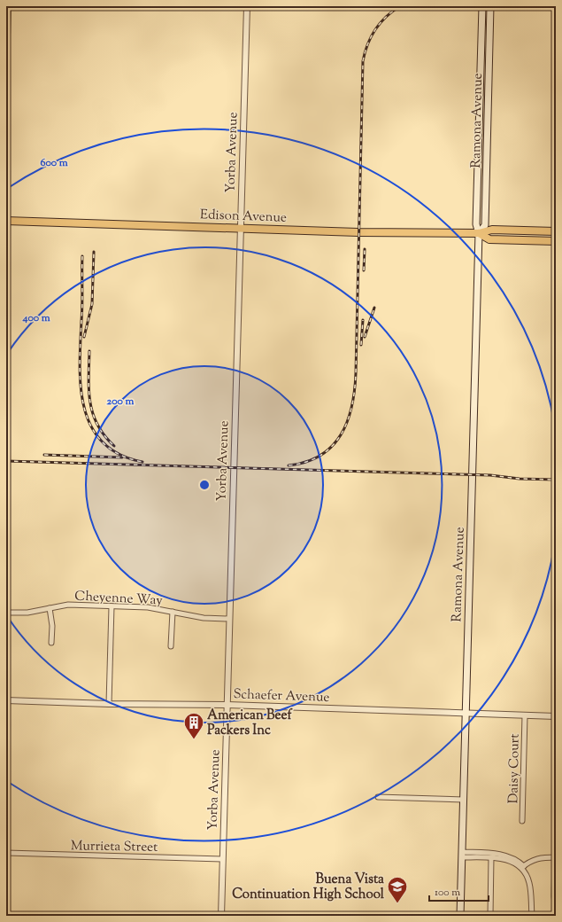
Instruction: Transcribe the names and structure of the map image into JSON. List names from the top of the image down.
{
  "streets": {
    "main road": ["Ramona Avenue", "Edison Avenue"],
    "street": [
      "Yorba Avenue",
      "Cheyenne Way",
      "Schaefer Avenue",
      "Daisy Court",
      "Murrieta Street"
    ]
  },
  "crossings": [
    ["Ramona Avenue", "Edison Avenue"],
    ["Ramona Avenue", "Schaefer Avenue"],
    ["Yorba Avenue", "Edison Avenue"],
    ["Yorba Avenue", "Cheyenne Way"],
    ["Yorba Avenue", "Schaefer Avenue"],
    ["Yorba Avenue", "Murrieta Street"],
    ["Schaefer Avenue", "Daisy Court"]
  ],
  "places": {
    "building": ["American Beef Packers Inc"],
    "school or university": ["Buena Vista Continuation High School"]
  },
  "scale_bar": "100 m",
  "rings": ["600 m", "400 m", "200 m"]
}
